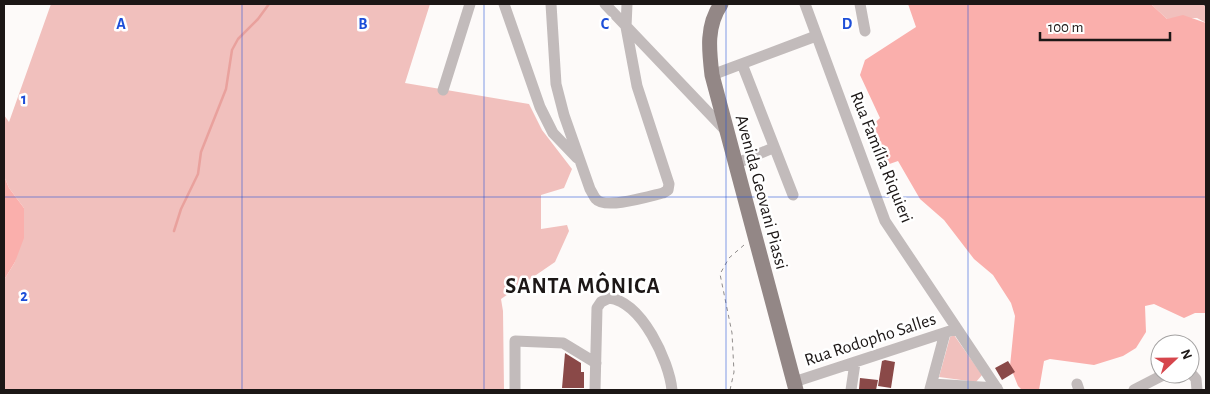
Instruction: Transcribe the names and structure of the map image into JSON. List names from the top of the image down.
{
  "streets": {
    "main road": ["Avenida Geovani Piassi"],
    "street": ["Rua Família Riquieri", "Rua Rodopho Salles"]
  },
  "crossings": [
    ["Rua Família Riquieri", "Rua Rodopho Salles"],
    ["Avenida Geovani Piassi", "Rua Rodopho Salles"]
  ],
  "districts": ["SANTA MÔNICA"],
  "scale_bar": "100 m",
  "north": "right",
  "grid": {
    "columns": [
      "A",
      "B",
      "C",
      "D"
    ],
    "rows": ["1", "2"]
  }
}
